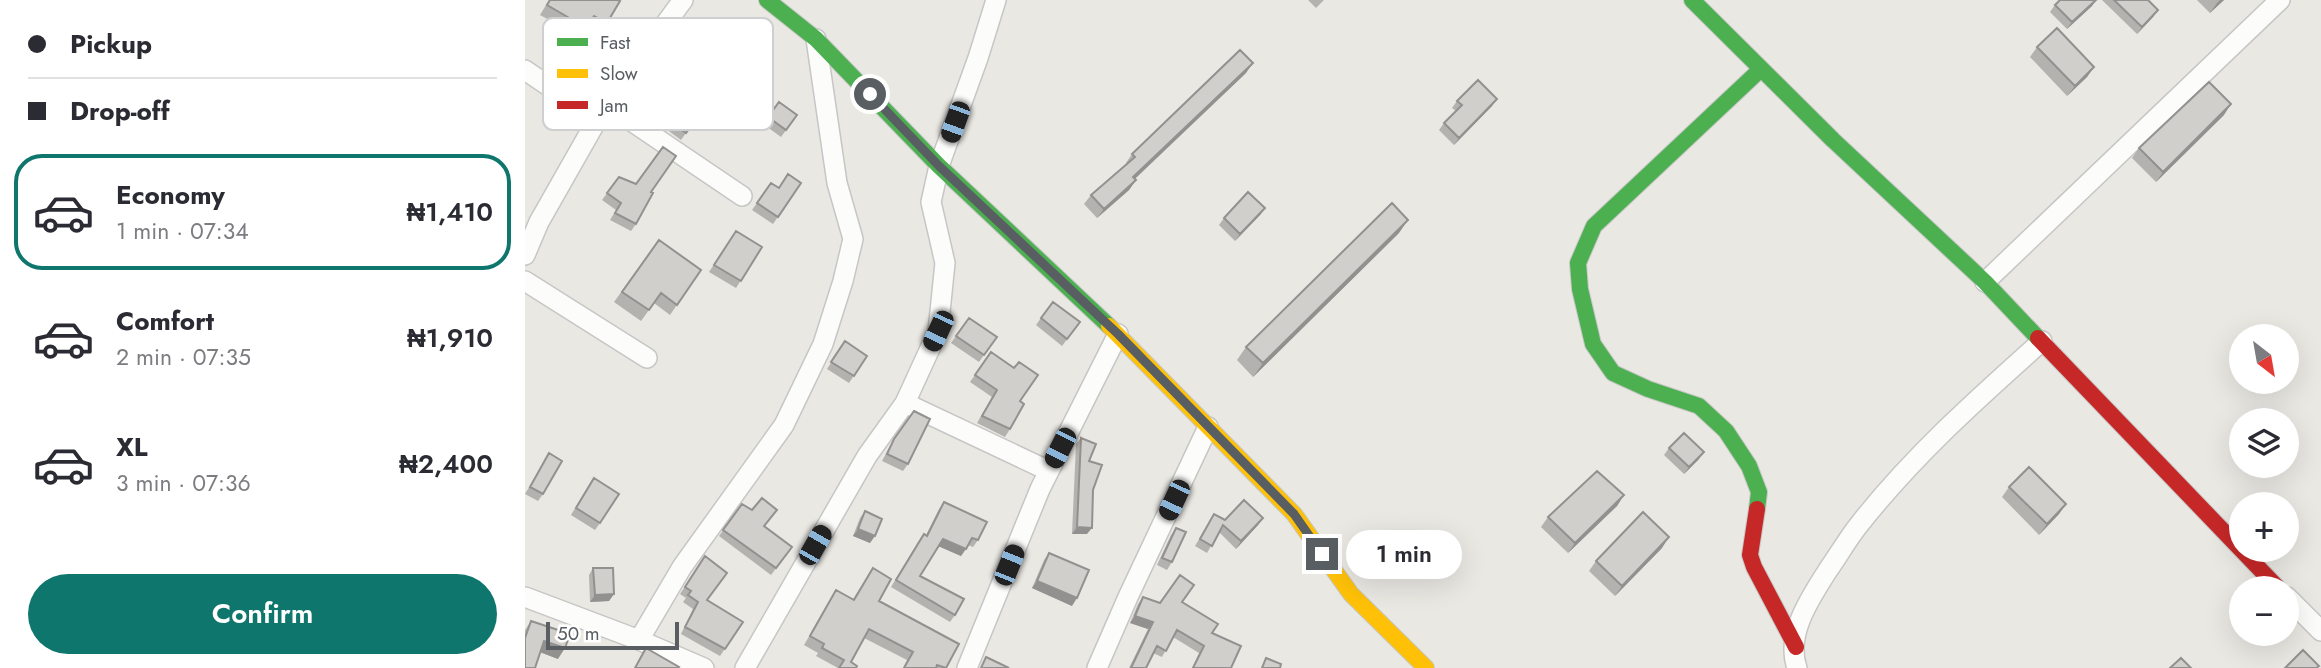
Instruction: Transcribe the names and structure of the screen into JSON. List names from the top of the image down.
{
  "legend": ["Fast", "Slow", "Jam"],
  "scale_bar": "50 m",
  "north": "bottom right",
  "page": {
    "banner": ["Pickup", "Drop-off"],
    "list": [
      {
        "name": "Economy",
        "note": "1 min · 07:34",
        "value": "₦1,410"
      },
      {
        "name": "Comfort",
        "note": "2 min · 07:35",
        "value": "₦1,910"
      },
      {
        "name": "XL",
        "note": "3 min · 07:36",
        "value": "₦2,400"
      }
    ],
    "map_buttons": ["+", "−"],
    "bubble": "1 min",
    "buttons": "Confirm",
    "scale": "50 m"
  }
}
